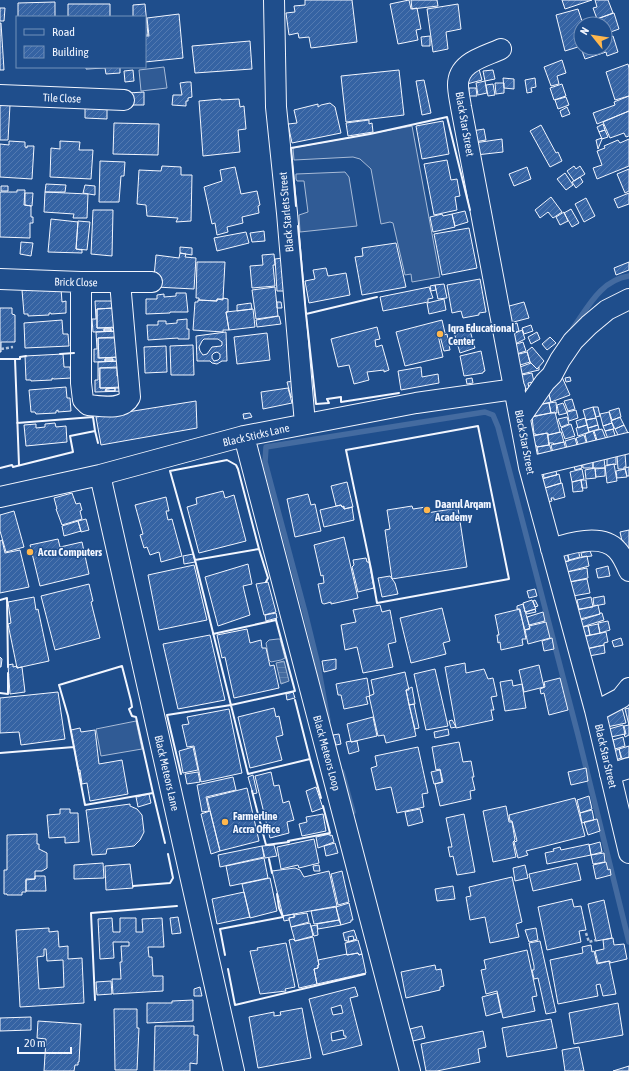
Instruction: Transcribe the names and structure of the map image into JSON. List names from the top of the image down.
{
  "streets": {
    "street": [
      "Tile Close",
      "Black Star Street",
      "Black Starlets Street",
      "Brick Close",
      "Black Sticks Lane",
      "Black Meteors Loop",
      "Black Meteors Lane"
    ]
  },
  "crossings": [
    ["Black Star Street", "Black Sticks Lane"],
    ["Black Starlets Street", "Black Sticks Lane"],
    ["Black Sticks Lane", "Black Meteors Loop"],
    ["Black Sticks Lane", "Black Meteors Lane"]
  ],
  "places": [
    "Iqra Educational Center",
    "Daarul Arqam Academy",
    "Accu Computers",
    "Farmerline Accra Office"
  ],
  "legend": ["Road", "Building"],
  "scale_bar": "20 m",
  "north": "top left"
}
